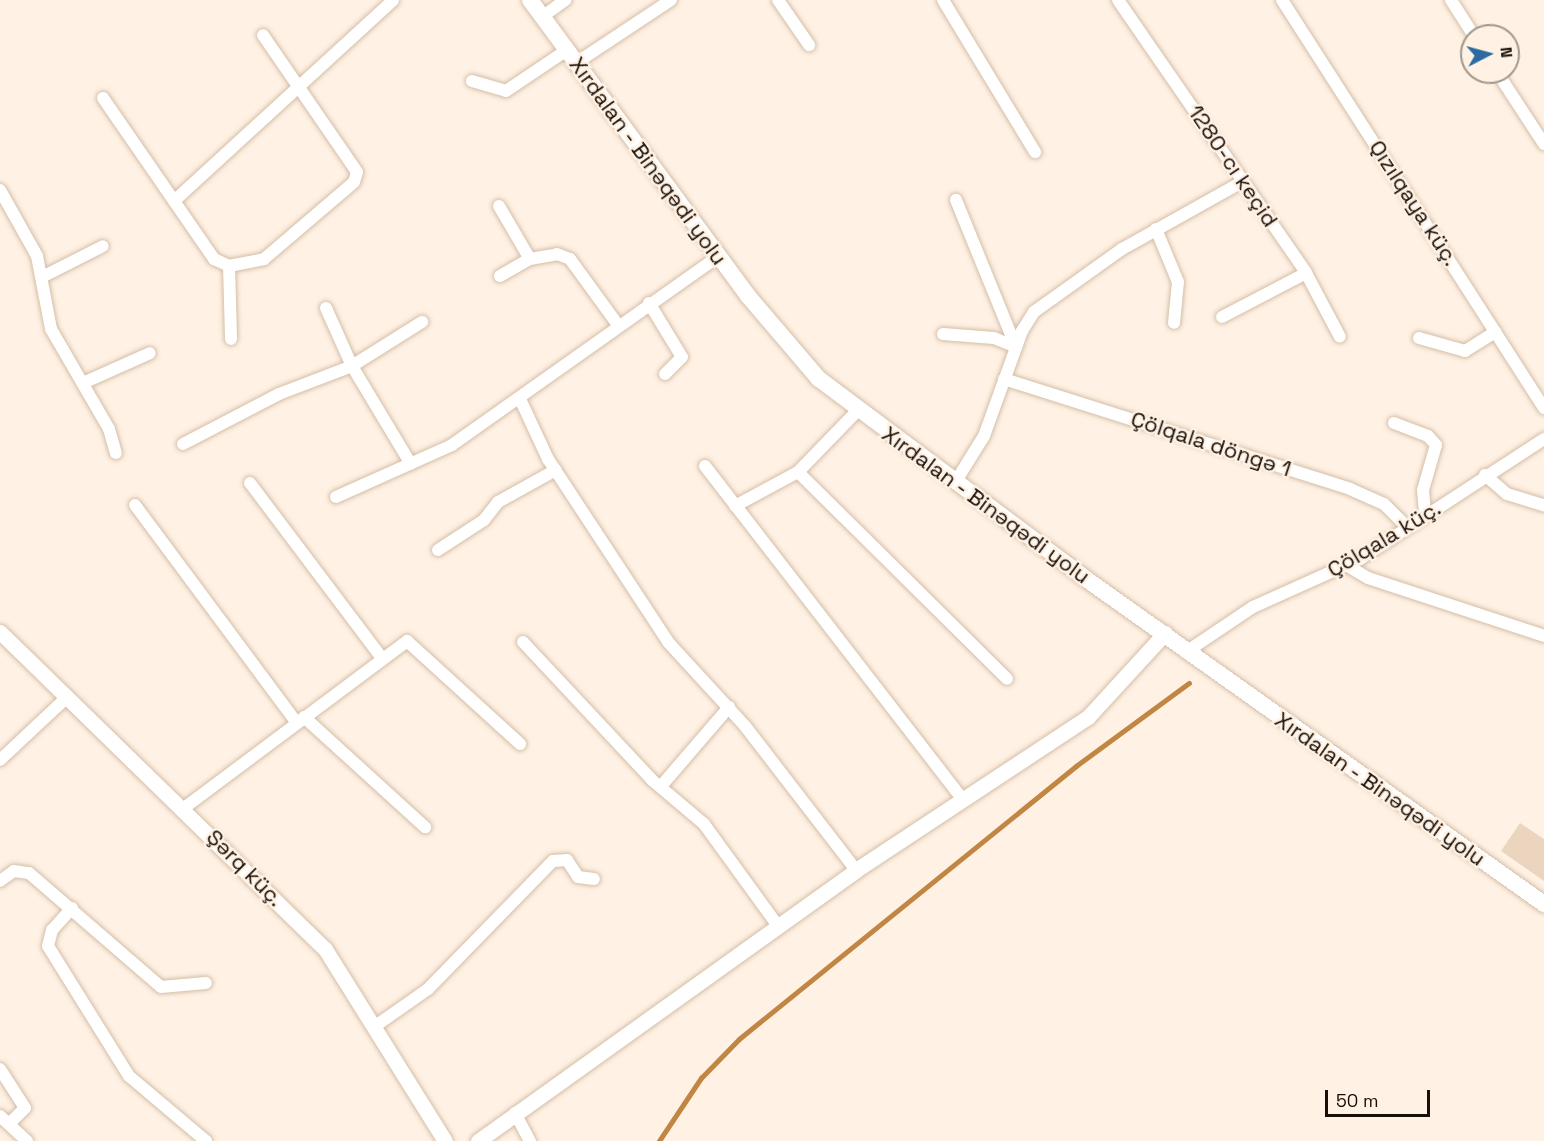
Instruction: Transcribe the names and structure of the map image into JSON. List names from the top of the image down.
{
  "streets": {
    "main road": ["Xırdalan - Binəqədi yolu"],
    "street": [
      "1280-cı keçid",
      "Qızılqaya küç.",
      "Çölqala döngə 1",
      "Çölqala küç.",
      "Şərq küç."
    ]
  },
  "crossings": [
    ["Xırdalan - Binəqədi yolu", "Çölqala küç."],
    ["Çölqala döngə 1", "Çölqala küç."]
  ],
  "scale_bar": "50 m",
  "north": "right"
}
